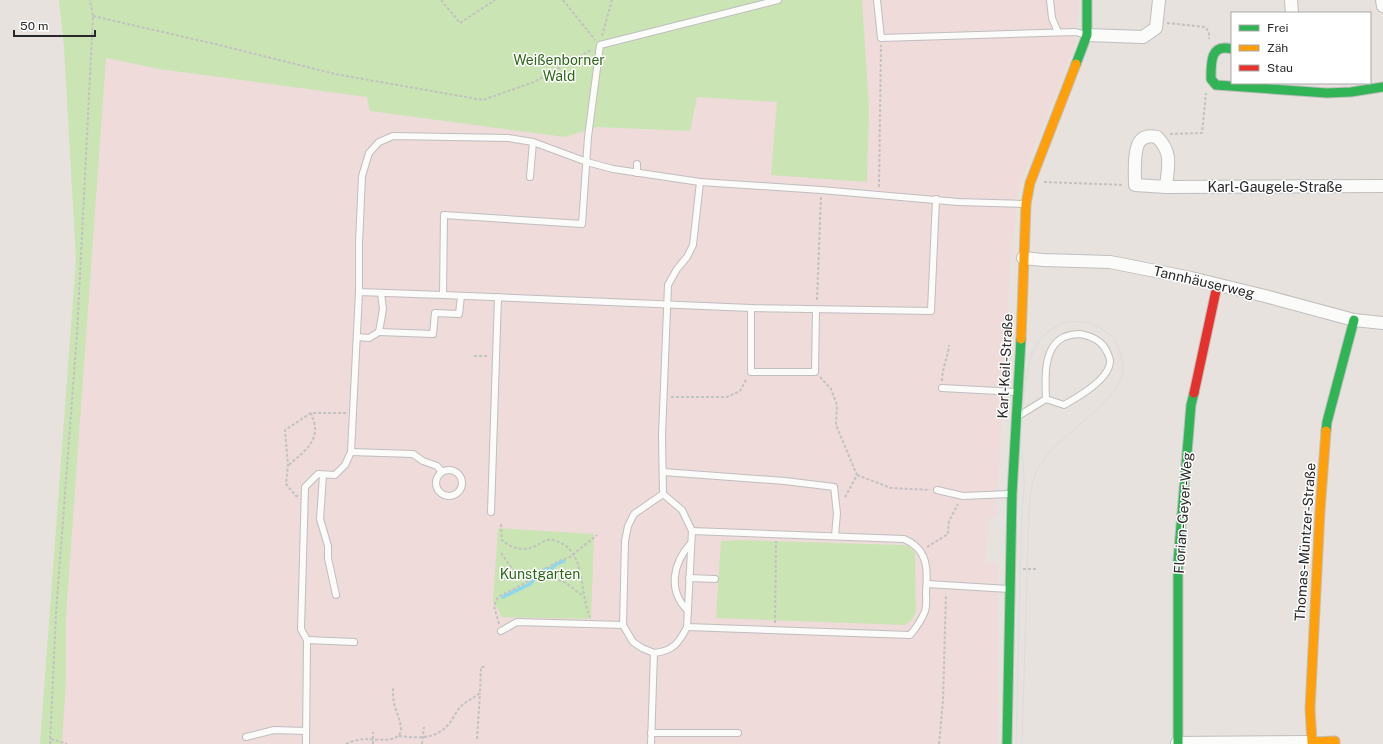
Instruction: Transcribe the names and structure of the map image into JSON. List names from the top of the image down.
{
  "streets": {
    "street": [
      "Karl-Gaugele-Straße",
      "Tannhäuserweg",
      "Karl-Keil-Straße",
      "Florian-Geyer-Weg",
      "Thomas-Müntzer-Straße"
    ]
  },
  "crossings": [
    ["Tannhäuserweg", "Karl-Keil-Straße"],
    ["Tannhäuserweg", "Florian-Geyer-Weg"],
    ["Tannhäuserweg", "Thomas-Müntzer-Straße"],
    ["Florian-Geyer-Weg", "Thomas-Müntzer-Straße"]
  ],
  "parks": ["Weißenborner Wald", "Kunstgarten"],
  "legend": ["Frei", "Zäh", "Stau"],
  "scale_bar": "50 m"
}
